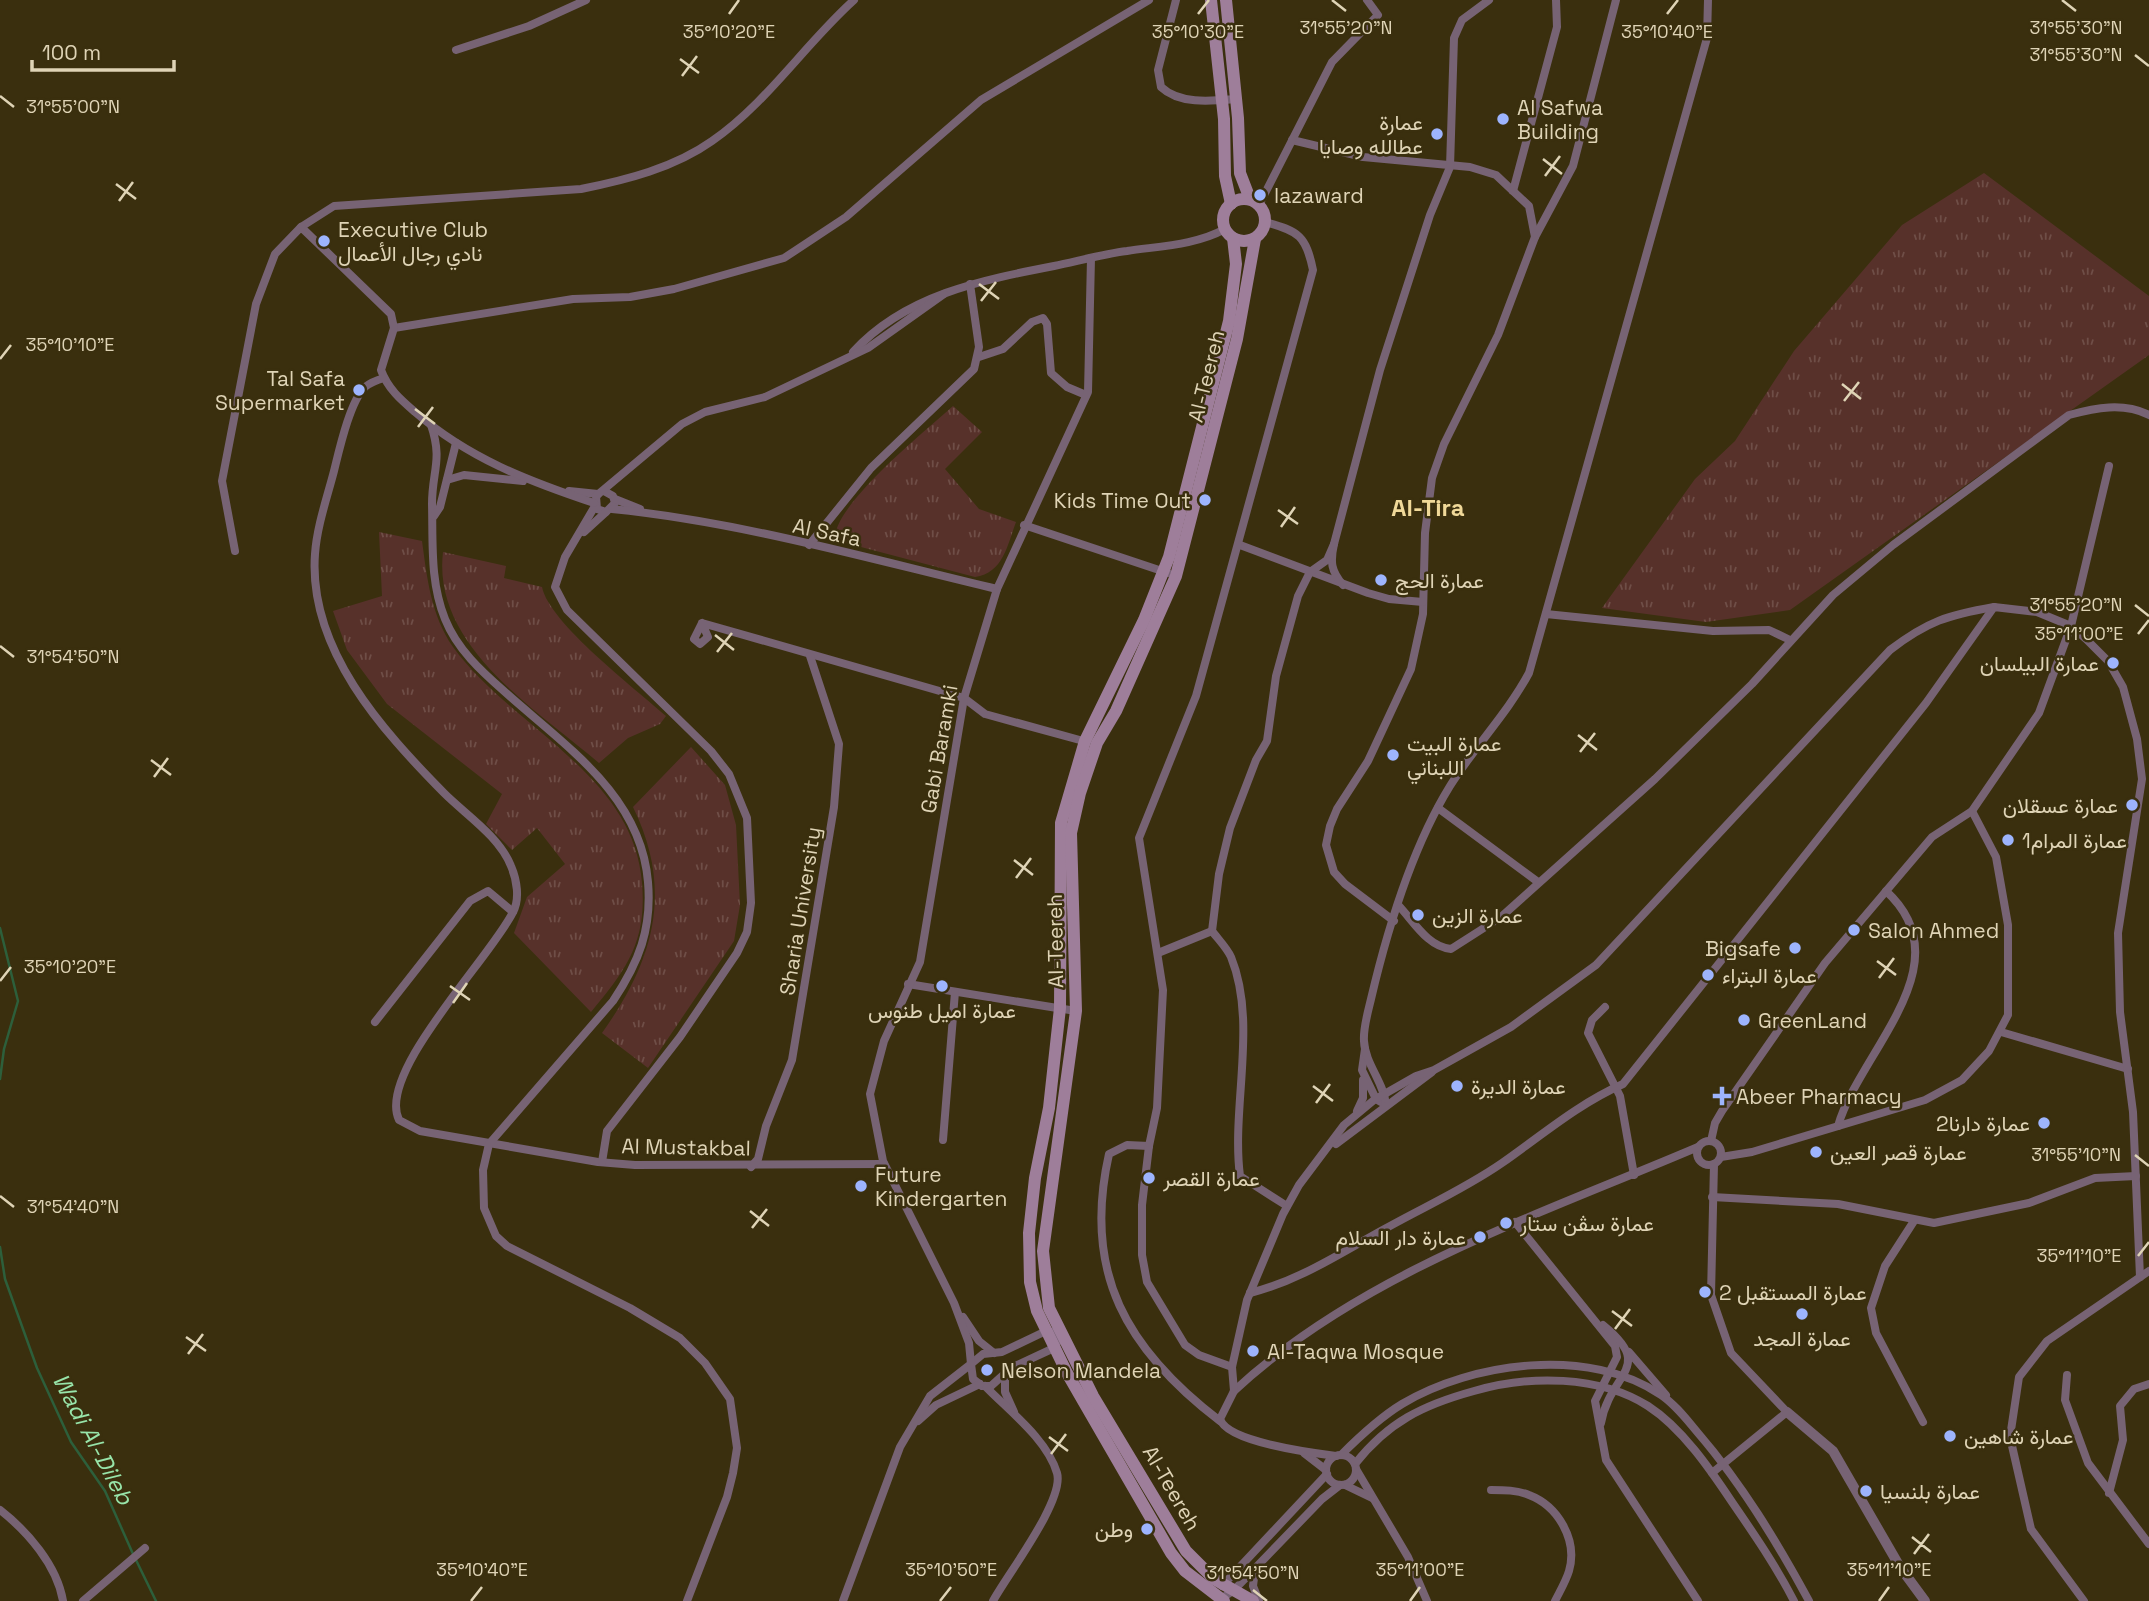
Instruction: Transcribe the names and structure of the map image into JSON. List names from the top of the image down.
{
  "streets": {
    "main road": ["Al-Teereh"],
    "street": [
      "Al Safa",
      "Gabi Baramki",
      "Sharia University",
      "Al Mustakbal"
    ]
  },
  "crossings": [
    ["Al Safa", "Gabi Baramki"],
    ["Gabi Baramki", "Al Mustakbal"],
    ["Sharia University", "Al Mustakbal"]
  ],
  "districts": ["Al-Tira"],
  "water": ["Wadi Al-Dileb"],
  "places": {
    "other": [
      "Al Safwa Building",
      "عمارة عطالله وصايا",
      "lazaward",
      "Executive Club نادي رجال الأعمال",
      "Tal Safa Supermarket",
      "Kids Time Out",
      "عمارة الحج",
      "عمارة البيلسان",
      "عمارة البيت اللبناني",
      "عمارة عسقلان",
      "عمارة المرام1",
      "عمارة الزين",
      "Salon Ahmed",
      "Bigsafe",
      "عمارة البتراء",
      "عمارة اميل طنوس",
      "GreenLand",
      "عمارة الديرة",
      "عمارة دارنا2",
      "عمارة قصر العين",
      "عمارة القصر",
      "Future Kindergarten",
      "عمارة سڤن ستار",
      "عمارة دار السلام",
      "عمارة المستقبل 2",
      "عمارة المجد",
      "Al-Taqwa Mosque",
      "Nelson Mandela",
      "عمارة شاهين",
      "عمارة بلنسيا",
      "وطن"
    ],
    "health": ["Abeer Pharmacy"]
  },
  "scale_bar": "100 m",
  "coordinates": [
    "31°55'30\"N",
    "31°55'20\"N",
    "35°10'20\"E",
    "35°10'30\"E",
    "35°10'40\"E",
    "31°55'00\"N",
    "35°10'10\"E",
    "35°11'00\"E",
    "31°54'50\"N",
    "31°55'10\"N",
    "31°54'40\"N",
    "35°11'10\"E",
    "35°10'50\"E"
  ]
}
